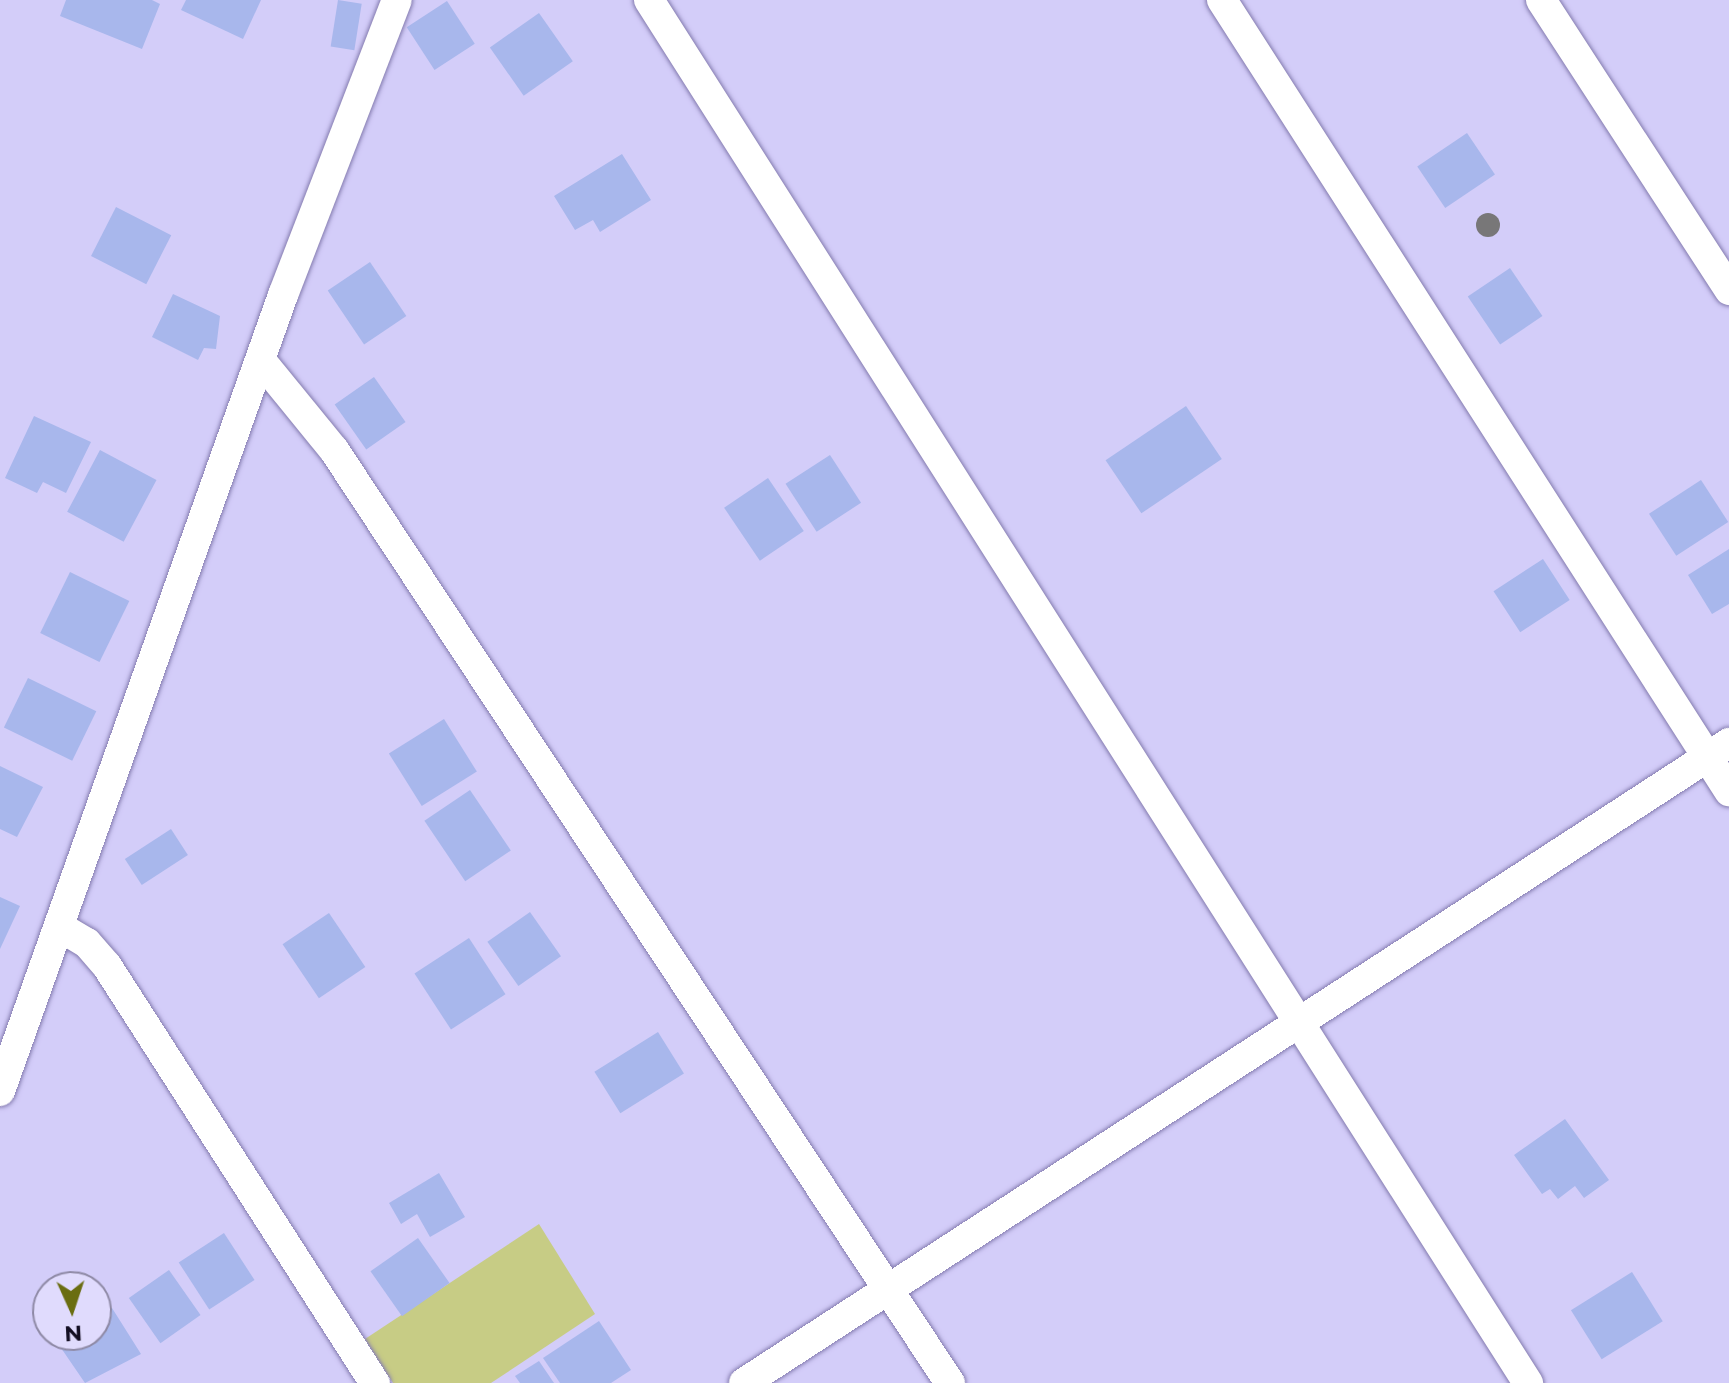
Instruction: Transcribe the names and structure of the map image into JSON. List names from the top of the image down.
{
  "north": "bottom"
}
